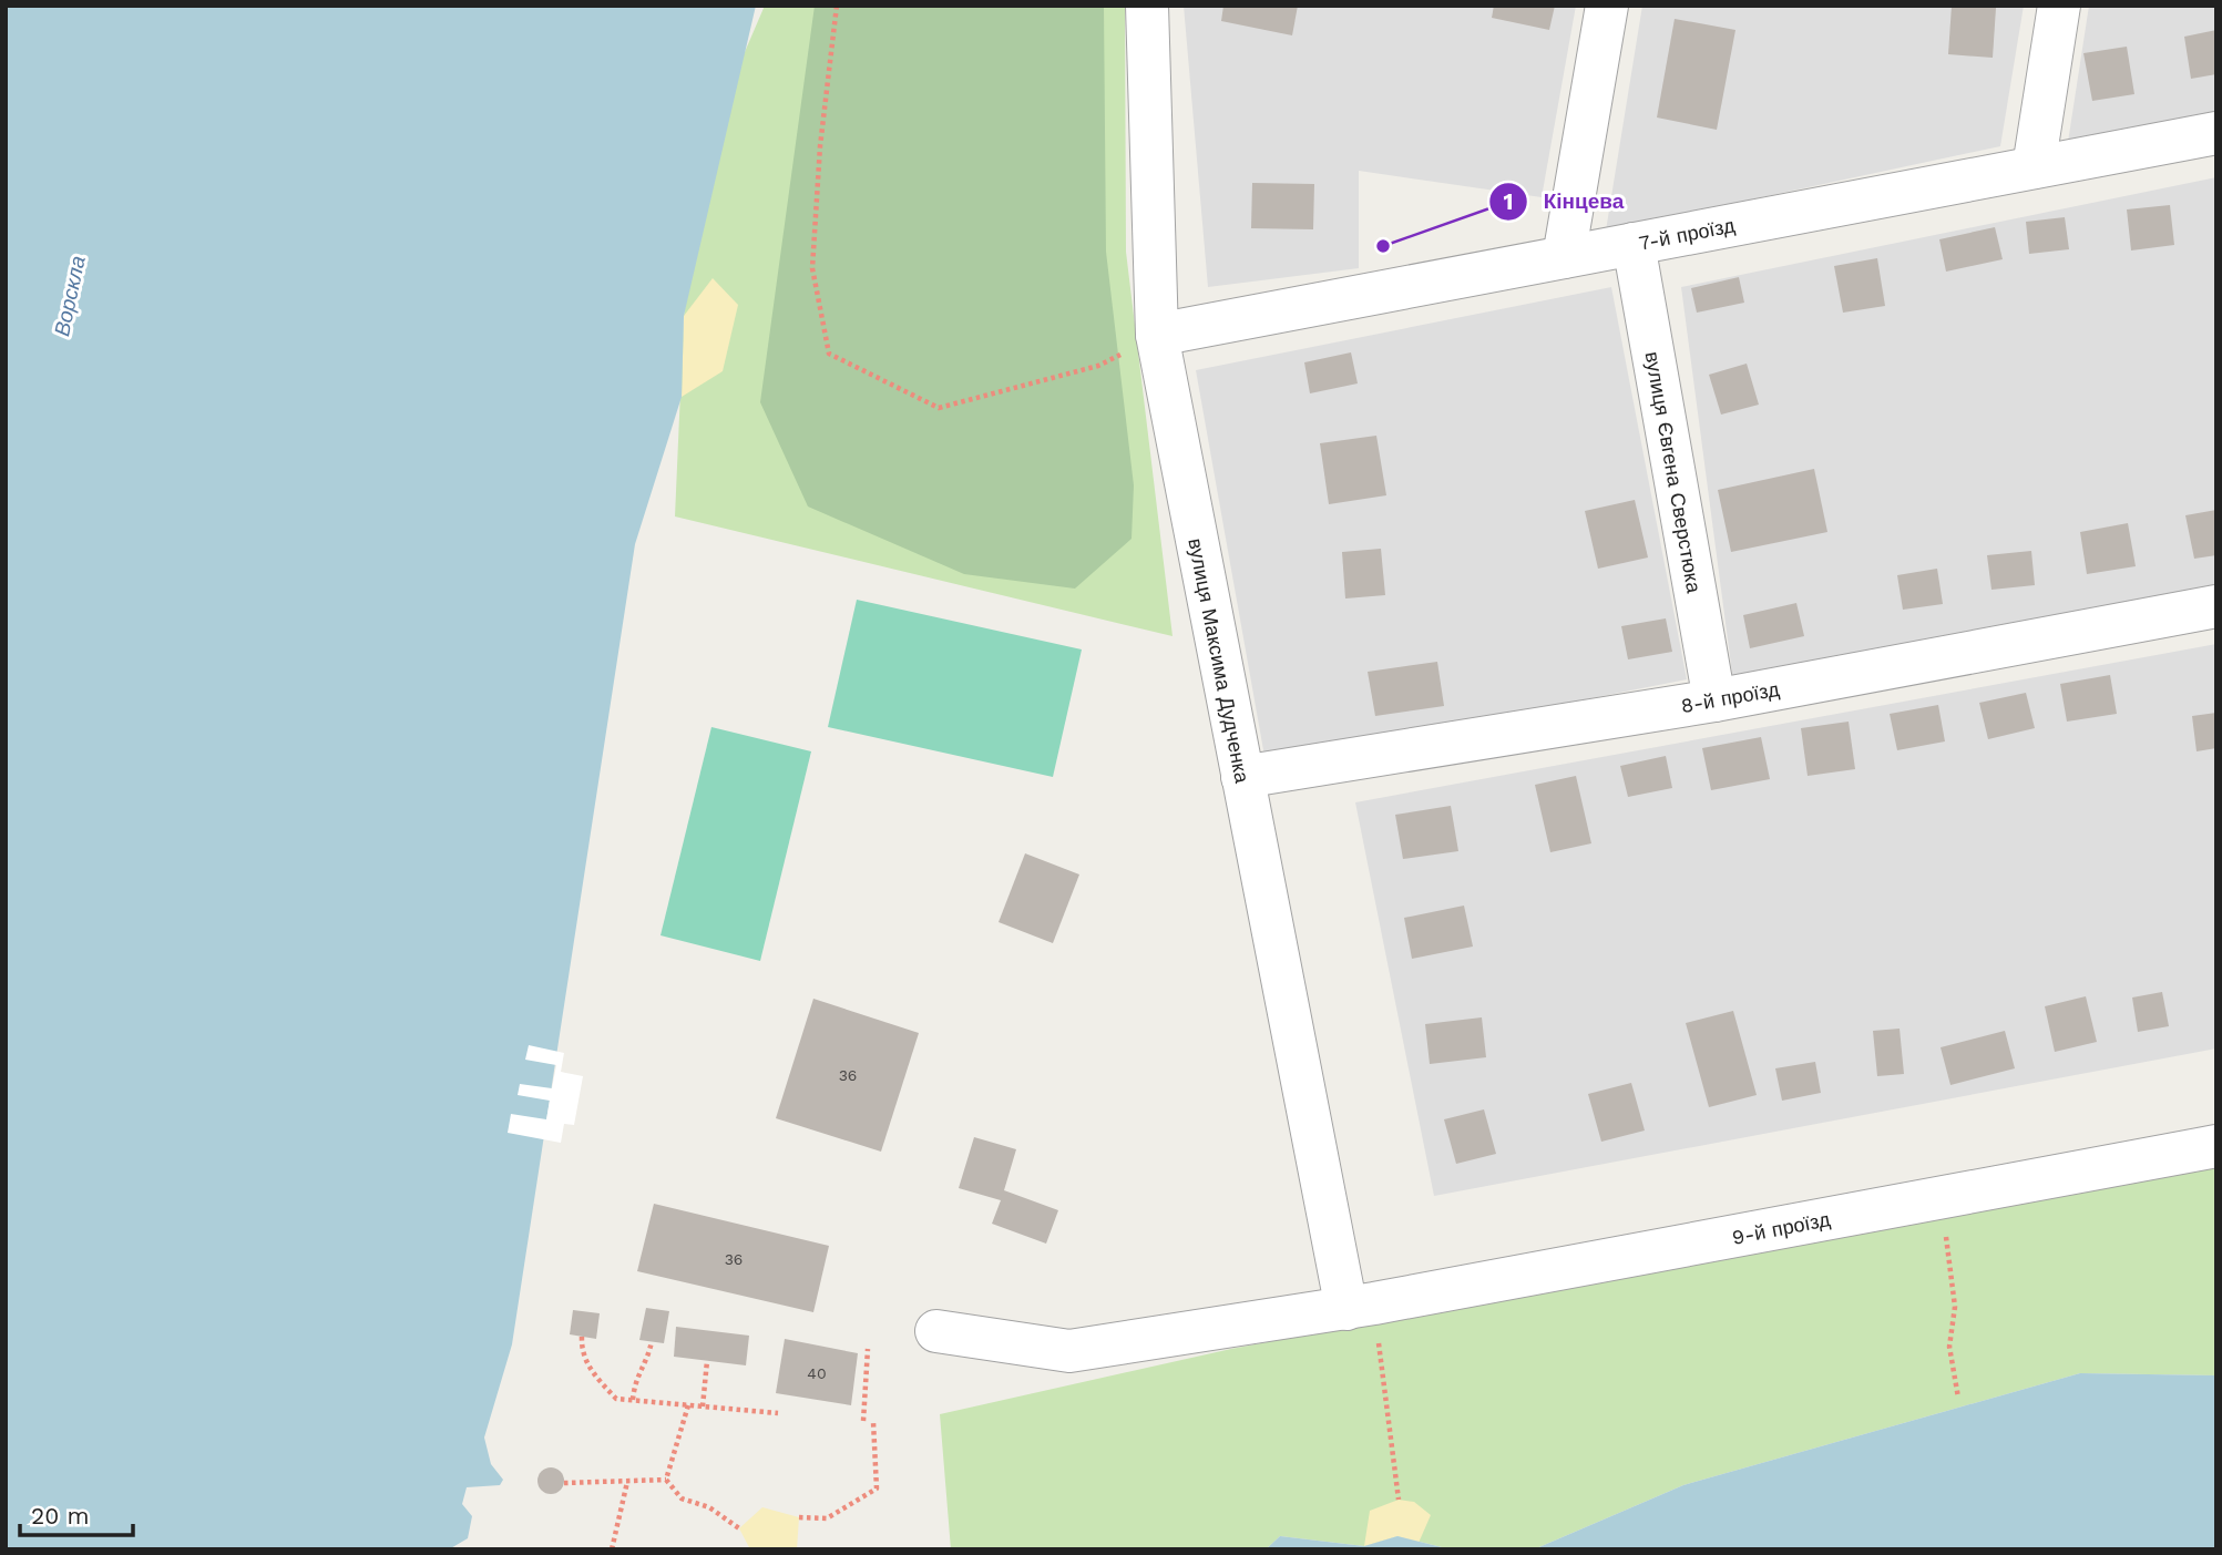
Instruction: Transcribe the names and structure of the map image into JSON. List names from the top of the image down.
{
  "streets": {
    "street": [
      "7-й проїзд",
      "вулиця Євгена Сверстюка",
      "вулиця Максима Дудченка",
      "8-й проїзд",
      "9-й проїзд"
    ]
  },
  "crossings": [
    ["7-й проїзд", "вулиця Євгена Сверстюка"],
    ["7-й проїзд", "вулиця Максима Дудченка"],
    ["вулиця Євгена Сверстюка", "8-й проїзд"],
    ["вулиця Максима Дудченка", "8-й проїзд"],
    ["вулиця Максима Дудченка", "9-й проїзд"]
  ],
  "water": ["Ворскла"],
  "places": ["Кінцева"],
  "house_numbers": ["36", "36", "40"],
  "scale_bar": "20 m"
}
